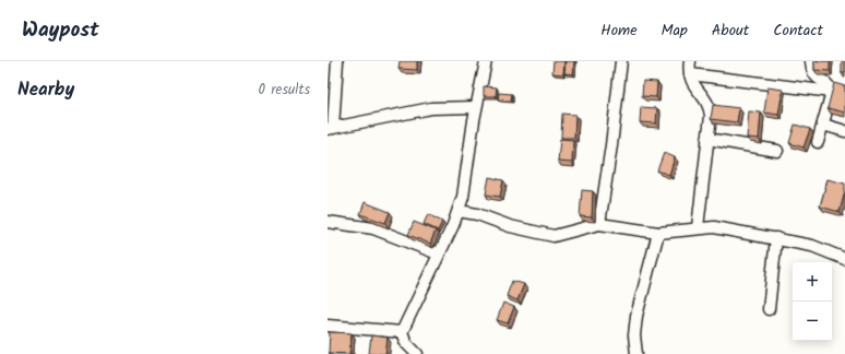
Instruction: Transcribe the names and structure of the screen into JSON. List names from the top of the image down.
{
  "page": {
    "header": "Waypost",
    "nav": [
      "Home",
      "Map",
      "About",
      "Contact"
    ],
    "heading": ["Nearby", "0 results"],
    "map_buttons": ["+", "−"]
  }
}
